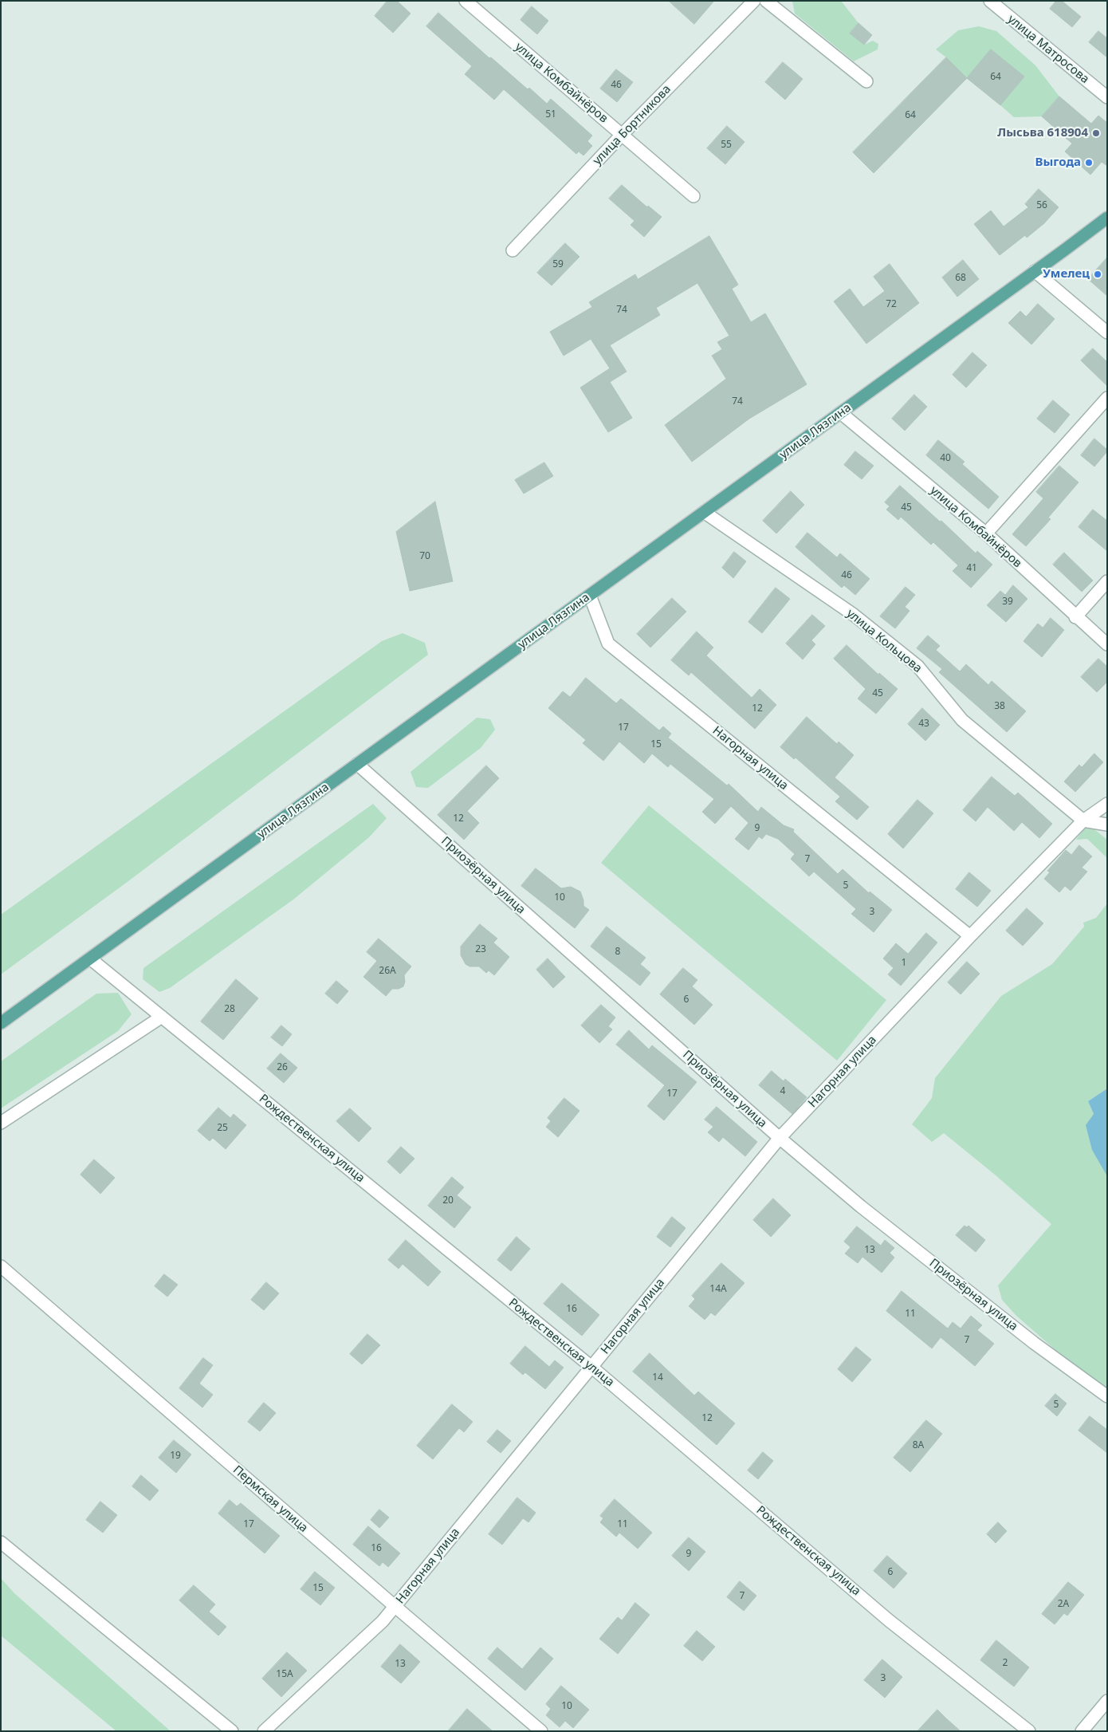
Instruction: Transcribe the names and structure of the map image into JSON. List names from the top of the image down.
{
  "streets": {
    "main road": ["улица Лязгина"],
    "street": [
      "улица Матросова",
      "улица Комбайнёров",
      "улица Бортникова",
      "улица Кольцова",
      "Нагорная улица",
      "Приозёрная улица",
      "Рождественская улица",
      "Пермская улица"
    ]
  },
  "crossings": [
    ["улица Комбайнёров", "улица Бортникова"],
    ["улица Комбайнёров", "улица Лязгина"],
    ["улица Лязгина", "улица Кольцова"],
    ["улица Лязгина", "Нагорная улица"],
    ["улица Лязгина", "Приозёрная улица"],
    ["улица Лязгина", "Рождественская улица"],
    ["улица Кольцова", "Нагорная улица"],
    ["Нагорная улица", "Приозёрная улица"],
    ["Нагорная улица", "Рождественская улица"],
    ["Нагорная улица", "Пермская улица"]
  ],
  "places": ["Лысьва 618904", "Выгода", "Умелец"],
  "house_numbers": [
    "64",
    "46",
    "51",
    "64",
    "55",
    "56",
    "59",
    "68",
    "72",
    "74",
    "74",
    "40",
    "45",
    "70",
    "41",
    "46",
    "39",
    "45",
    "38",
    "12",
    "43",
    "17",
    "15",
    "12",
    "9",
    "7",
    "5",
    "10",
    "3",
    "23",
    "8",
    "1",
    "26А",
    "6",
    "28",
    "26",
    "4",
    "17",
    "25",
    "20",
    "13",
    "14А",
    "16",
    "11",
    "7",
    "14",
    "5",
    "12",
    "8А",
    "19",
    "17",
    "11",
    "16",
    "9",
    "6",
    "15",
    "7",
    "2А",
    "2",
    "13",
    "15А",
    "3",
    "10"
  ]
}
